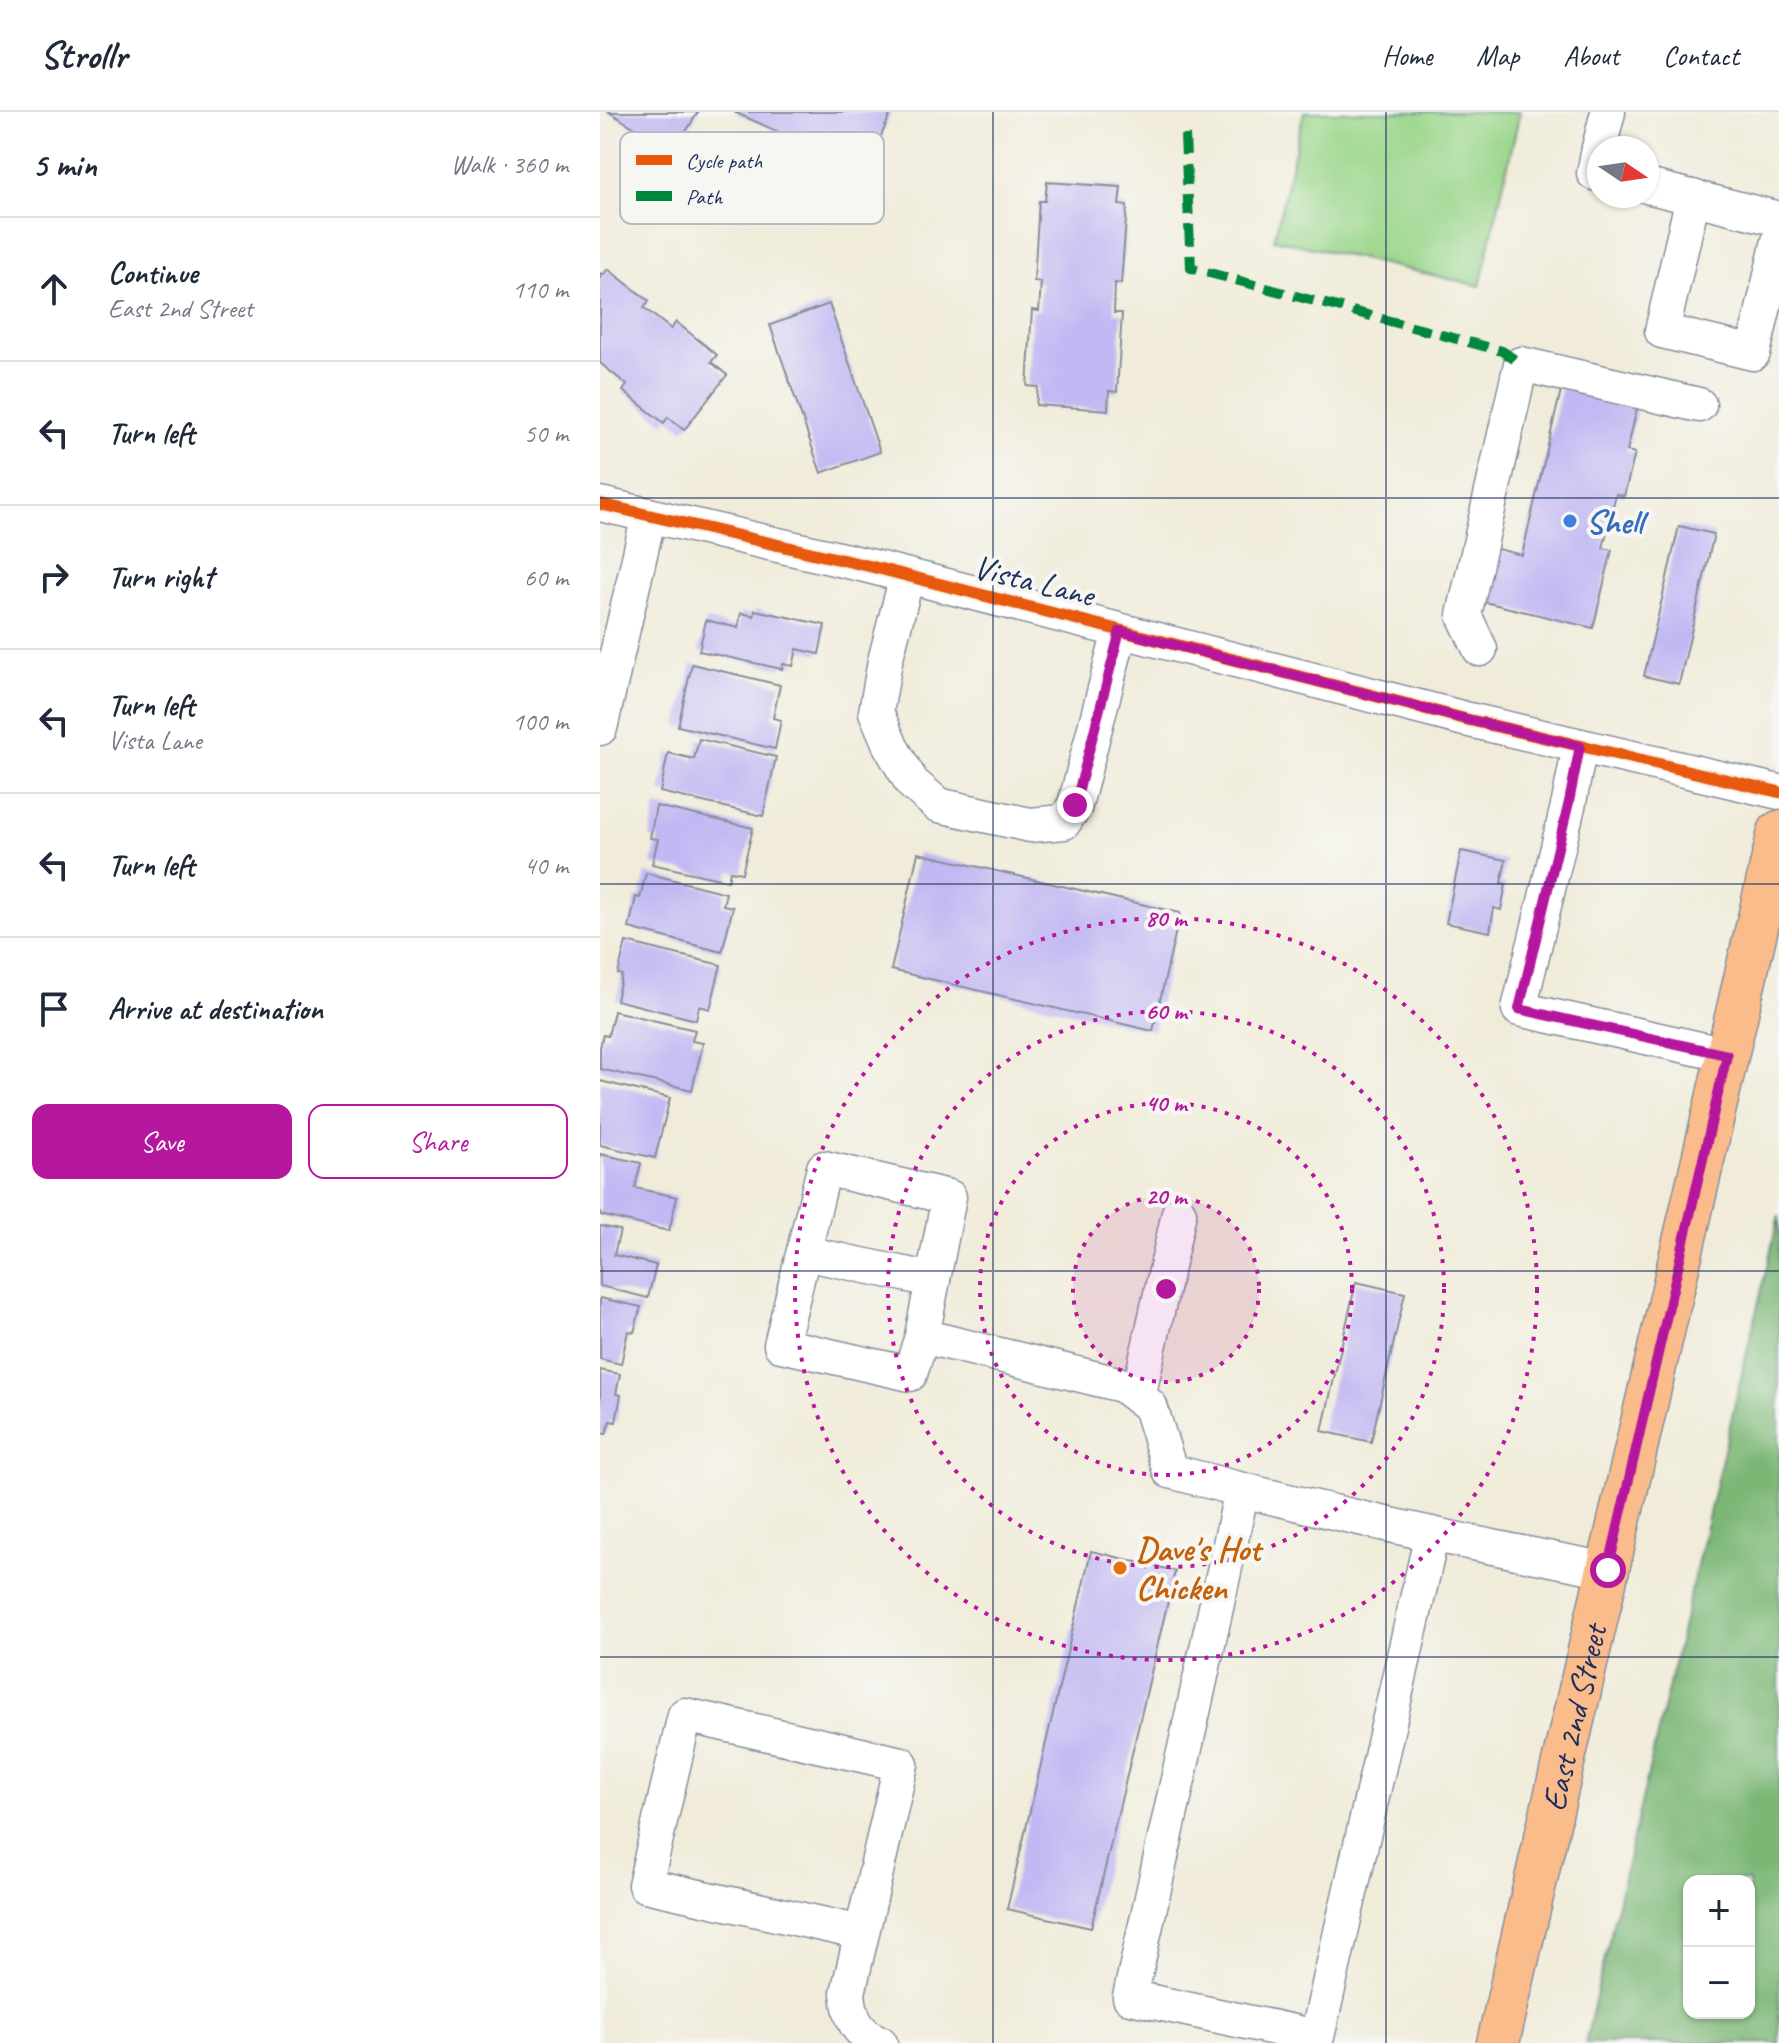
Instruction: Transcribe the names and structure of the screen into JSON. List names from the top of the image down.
{
  "streets": {
    "main road": ["East 2nd Street"],
    "street": ["Vista Lane"]
  },
  "places": ["Shell", "Dave's Hot Chicken"],
  "legend": ["Cycle path", "Path"],
  "north": "right",
  "page": {
    "header": "Strollr",
    "nav": [
      "Home",
      "Map",
      "About",
      "Contact"
    ],
    "heading": ["5 min", "Walk · 360 m"],
    "list": [
      ["Continue", "East 2nd Street", "110 m"],
      ["Turn left", "50 m"],
      ["Turn right", "60 m"],
      ["Turn left", "Vista Lane", "100 m"],
      ["Turn left", "40 m"],
      "Arrive at destination"
    ],
    "buttons": ["Save", "Share"],
    "map_buttons": ["+", "−"]
  },
  "rings": [
    "80 m",
    "60 m",
    "40 m",
    "20 m"
  ]
}
